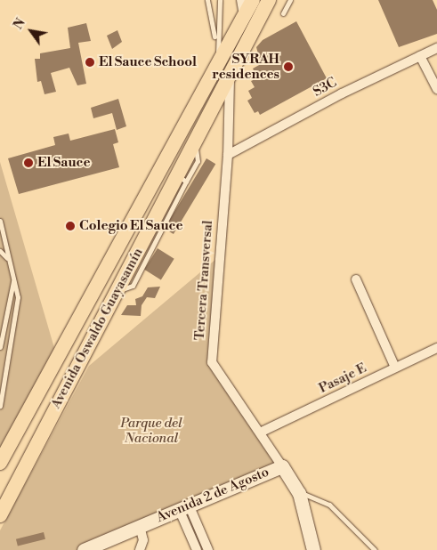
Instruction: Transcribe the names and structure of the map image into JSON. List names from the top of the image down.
{
  "streets": {
    "main road": ["Avenida Oswaldo Guayasamín", "Avenida 2 de Agosto"],
    "street": ["S3C", "Tercera Transversal", "Pasaje E"]
  },
  "crossings": [
    ["S3C", "Tercera Transversal"],
    ["Tercera Transversal", "Avenida Oswaldo Guayasamín"],
    ["Tercera Transversal", "Pasaje E"],
    ["Tercera Transversal", "Avenida 2 de Agosto"]
  ],
  "parks": ["Parque del Nacional"],
  "places": [
    "El Sauce School",
    "SYRAH residences",
    "El Sauce",
    "Colegio El Sauce"
  ],
  "north": "top left"
}
